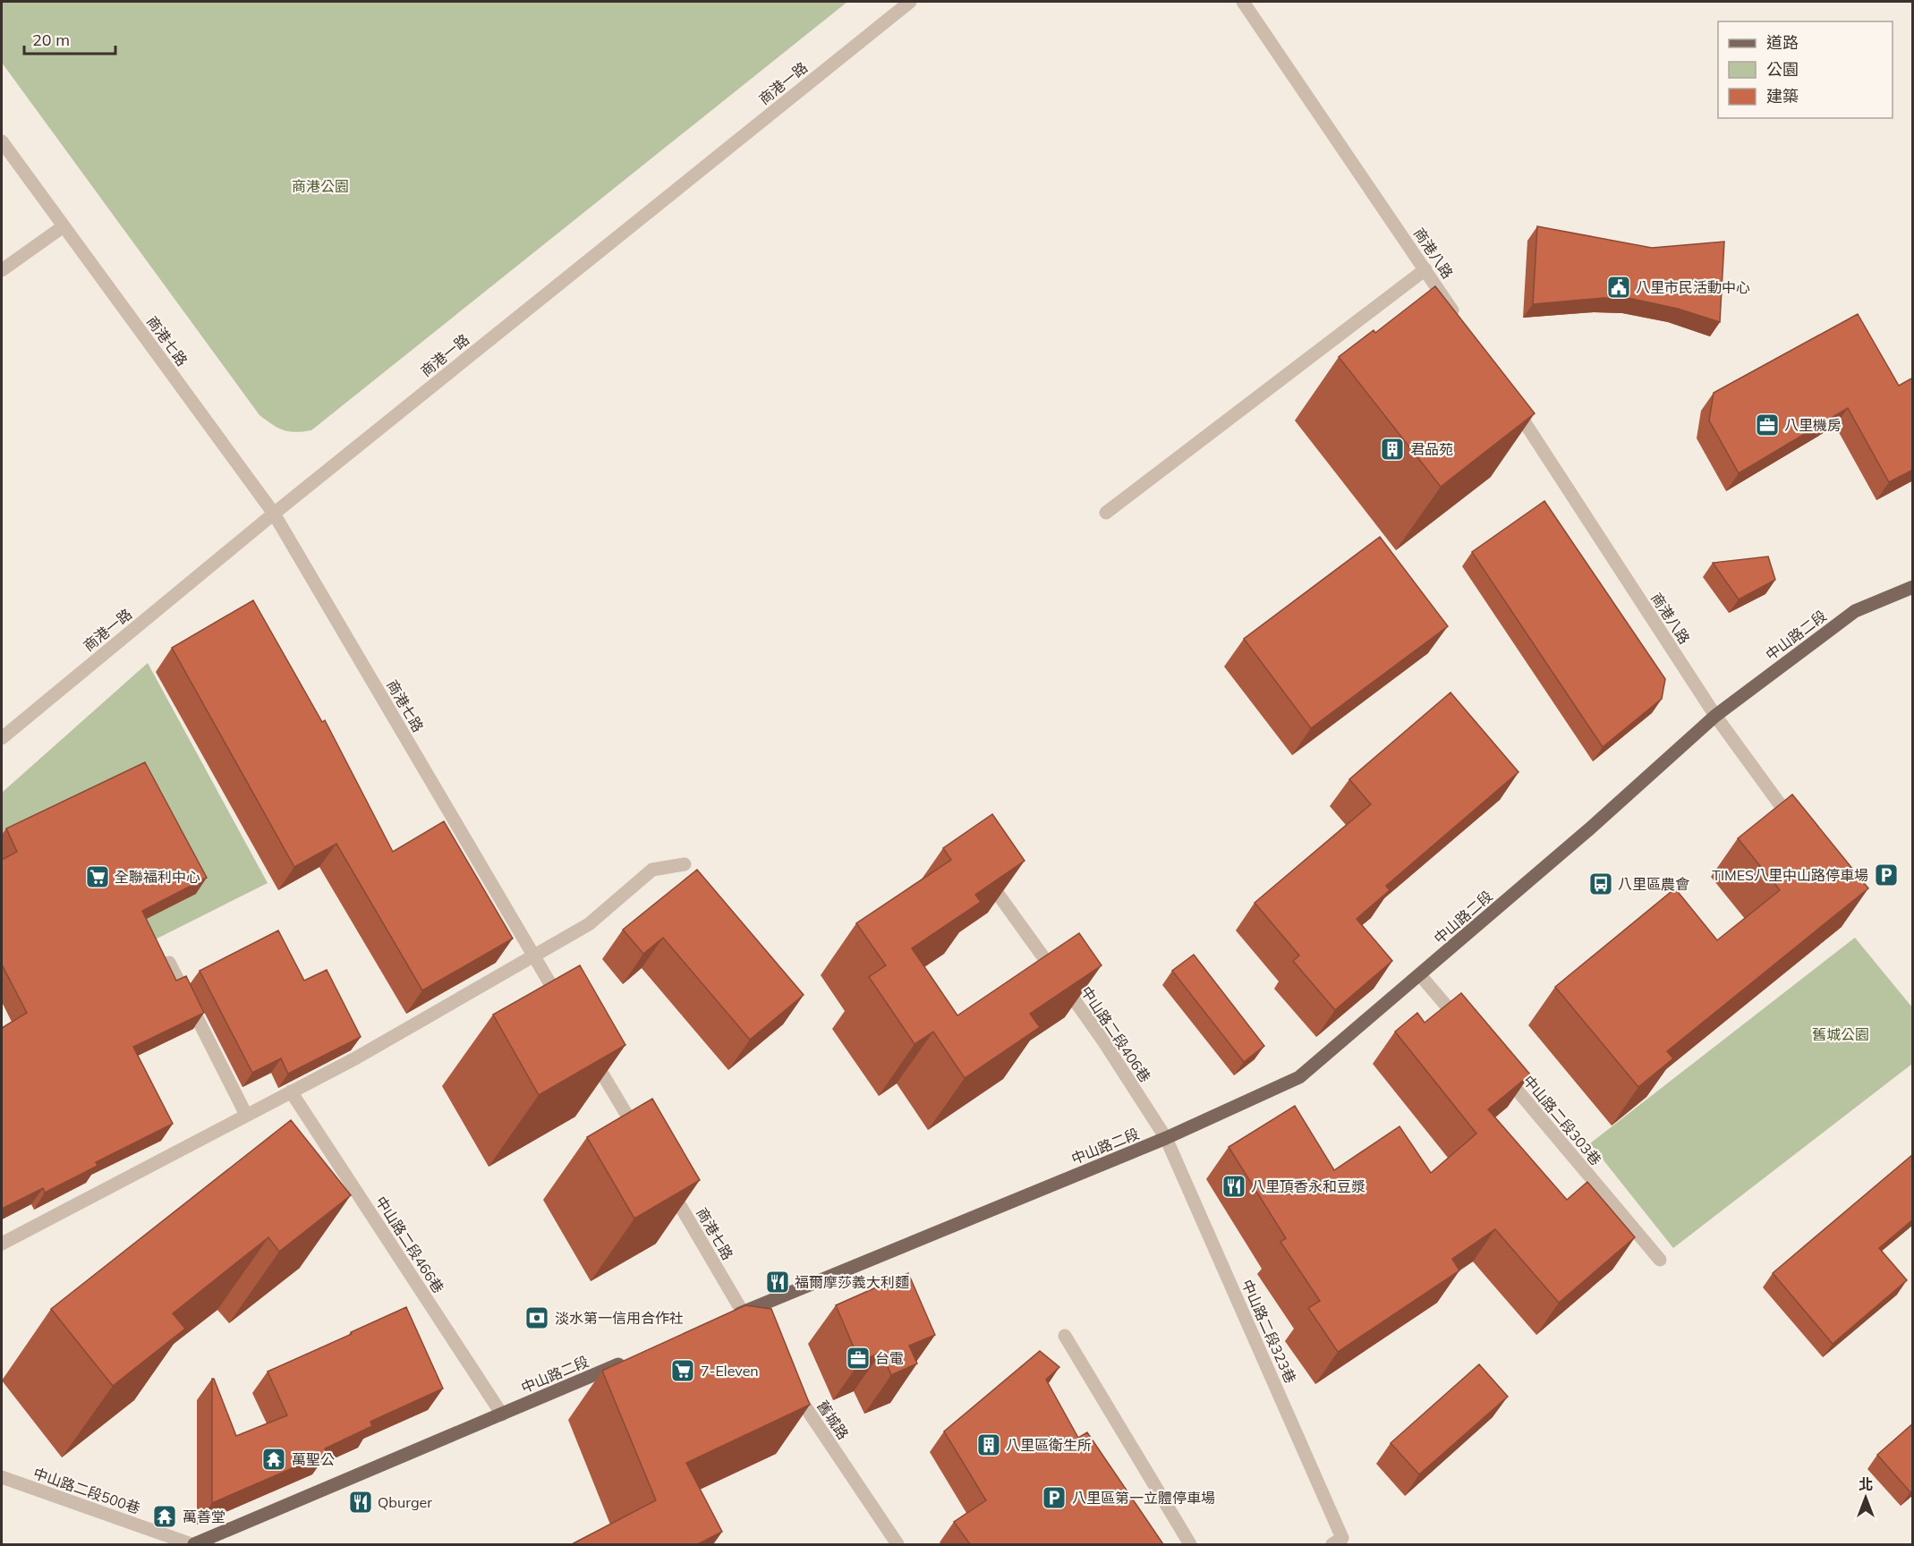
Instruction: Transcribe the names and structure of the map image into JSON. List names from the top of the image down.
{
  "streets": {
    "main road": ["中山路二段"],
    "street": [
      "商港一路",
      "商港八路",
      "商港七路",
      "中山路二段406巷",
      "中山路二段303巷",
      "中山路二段466巷",
      "中山路二段323巷",
      "舊城路",
      "中山路二段500巷"
    ]
  },
  "crossings": [
    ["商港一路", "商港七路"],
    ["商港八路", "中山路二段"],
    ["商港七路", "中山路二段"],
    ["中山路二段", "中山路二段406巷"],
    ["中山路二段", "中山路二段466巷"],
    ["中山路二段", "中山路二段323巷"],
    ["中山路二段", "中山路二段500巷"],
    ["中山路二段406巷", "中山路二段323巷"]
  ],
  "parks": ["商港公園", "舊城公園"],
  "places": {
    "public building": ["八里市民活動中心"],
    "office": ["八里機房", "台電"],
    "building": ["君品苑", "八里區衛生所"],
    "parking": ["TIMES八里中山路停車場", "八里區第一立體停車場"],
    "supermarket": ["全聯福利中心", "7-Eleven"],
    "bus stop": ["八里區農會"],
    "restaurant": ["八里頂香永和豆漿", "福爾摩莎義大利麵", "Qburger"],
    "bank": ["淡水第一信用合作社"],
    "temple": ["萬聖公", "萬善堂"]
  },
  "legend": ["道路", "公園", "建築"],
  "scale_bar": "20 m",
  "north": "top"
}
